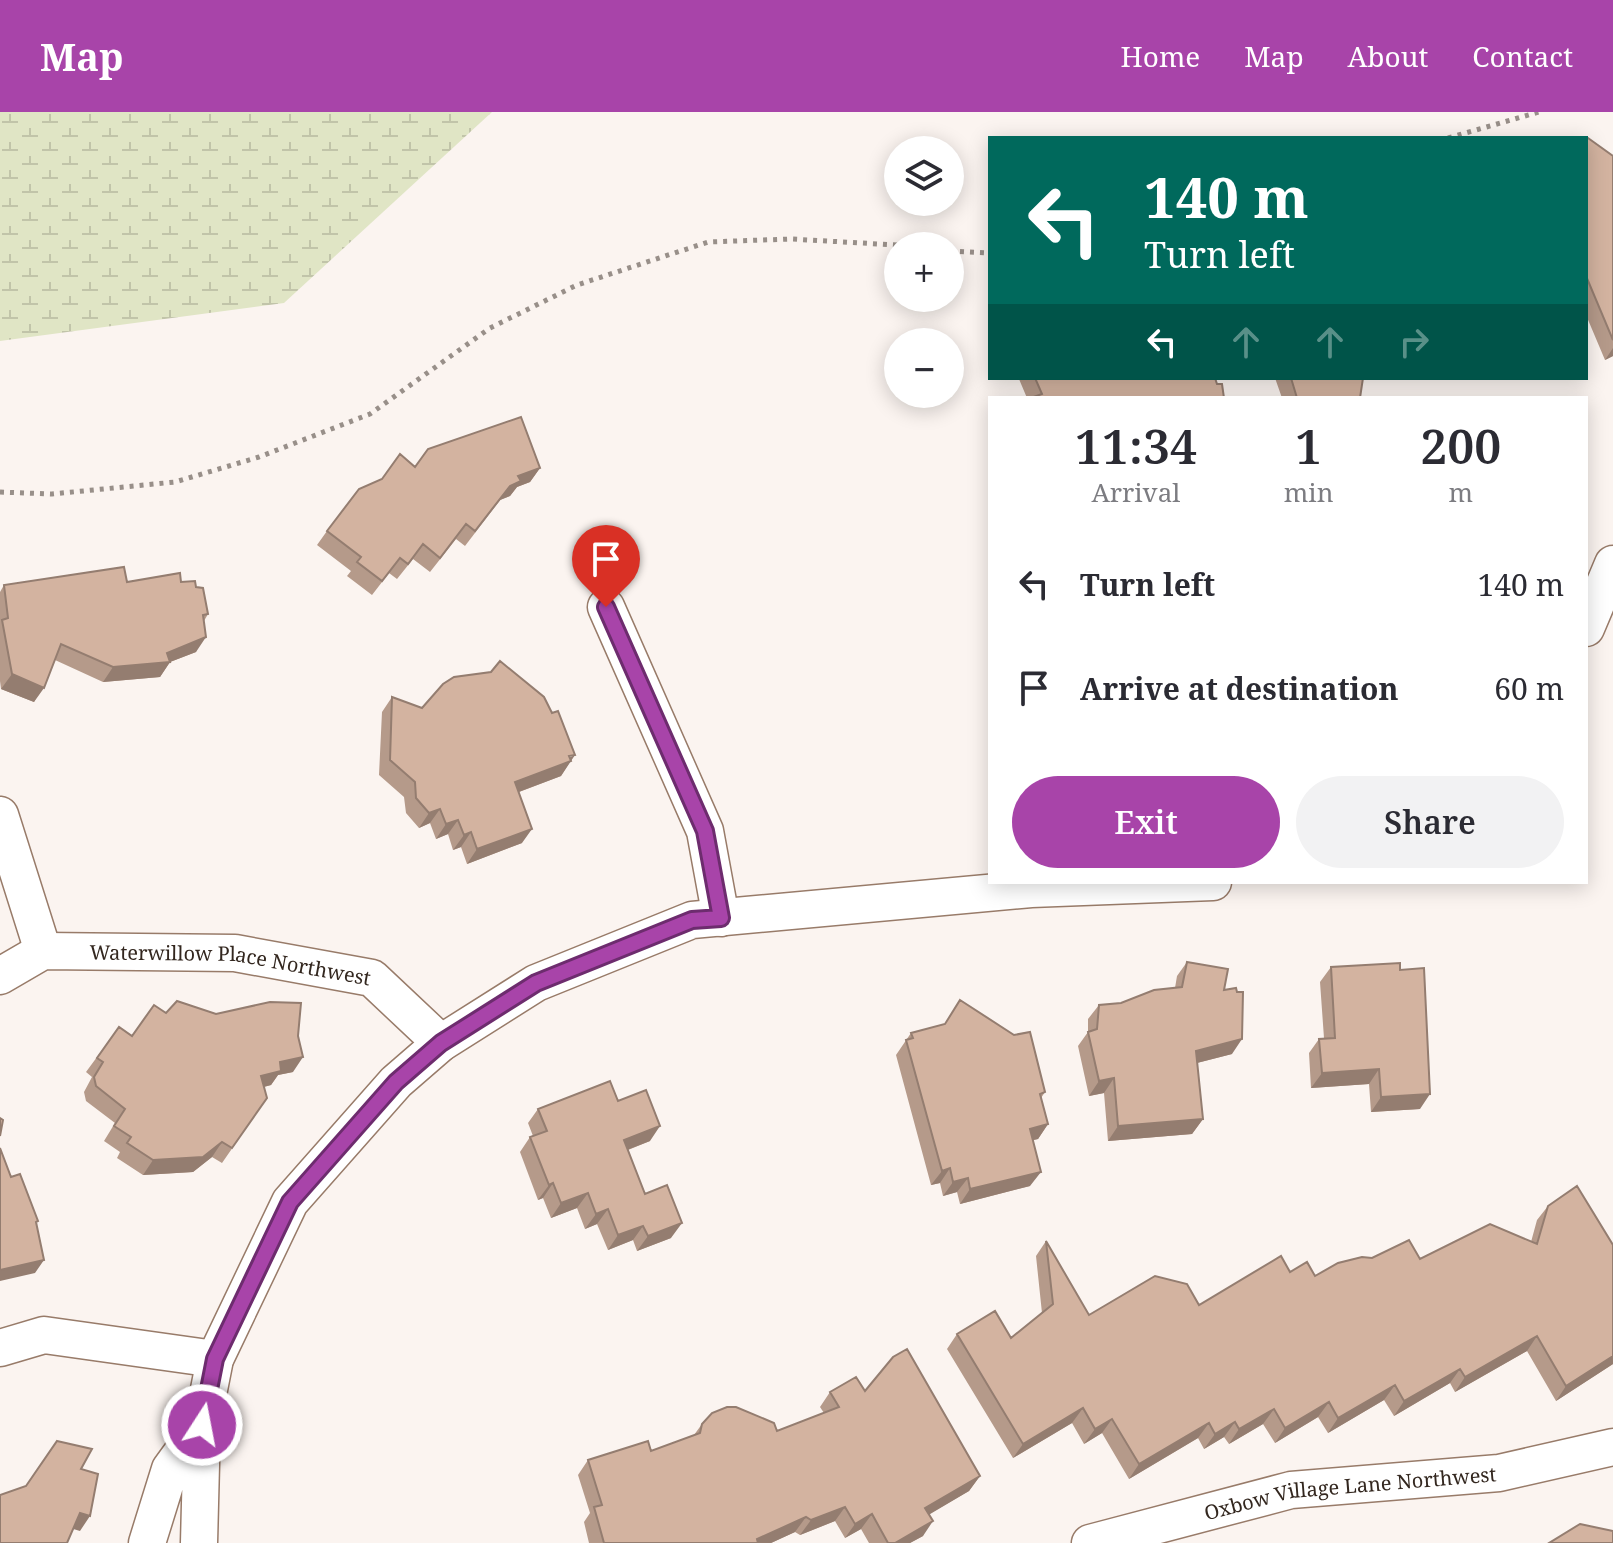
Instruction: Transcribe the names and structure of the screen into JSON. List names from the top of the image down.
{
  "streets": {
    "street": ["Waterwillow Place Northwest", "Oxbow Village Lane Northwest"]
  },
  "page": {
    "header": "Map",
    "nav": [
      "Home",
      "Map",
      "About",
      "Contact"
    ],
    "map_buttons": ["+", "−"],
    "turn": ["140 m", "Turn left"],
    "eta": [
      "11:34",
      "Arrival",
      "1",
      "min",
      "200",
      "m"
    ],
    "list": [
      {
        "name": "Turn left",
        "value": "140 m"
      },
      {
        "name": "Arrive at destination",
        "value": "60 m"
      }
    ],
    "buttons": ["Exit", "Share"]
  }
}
